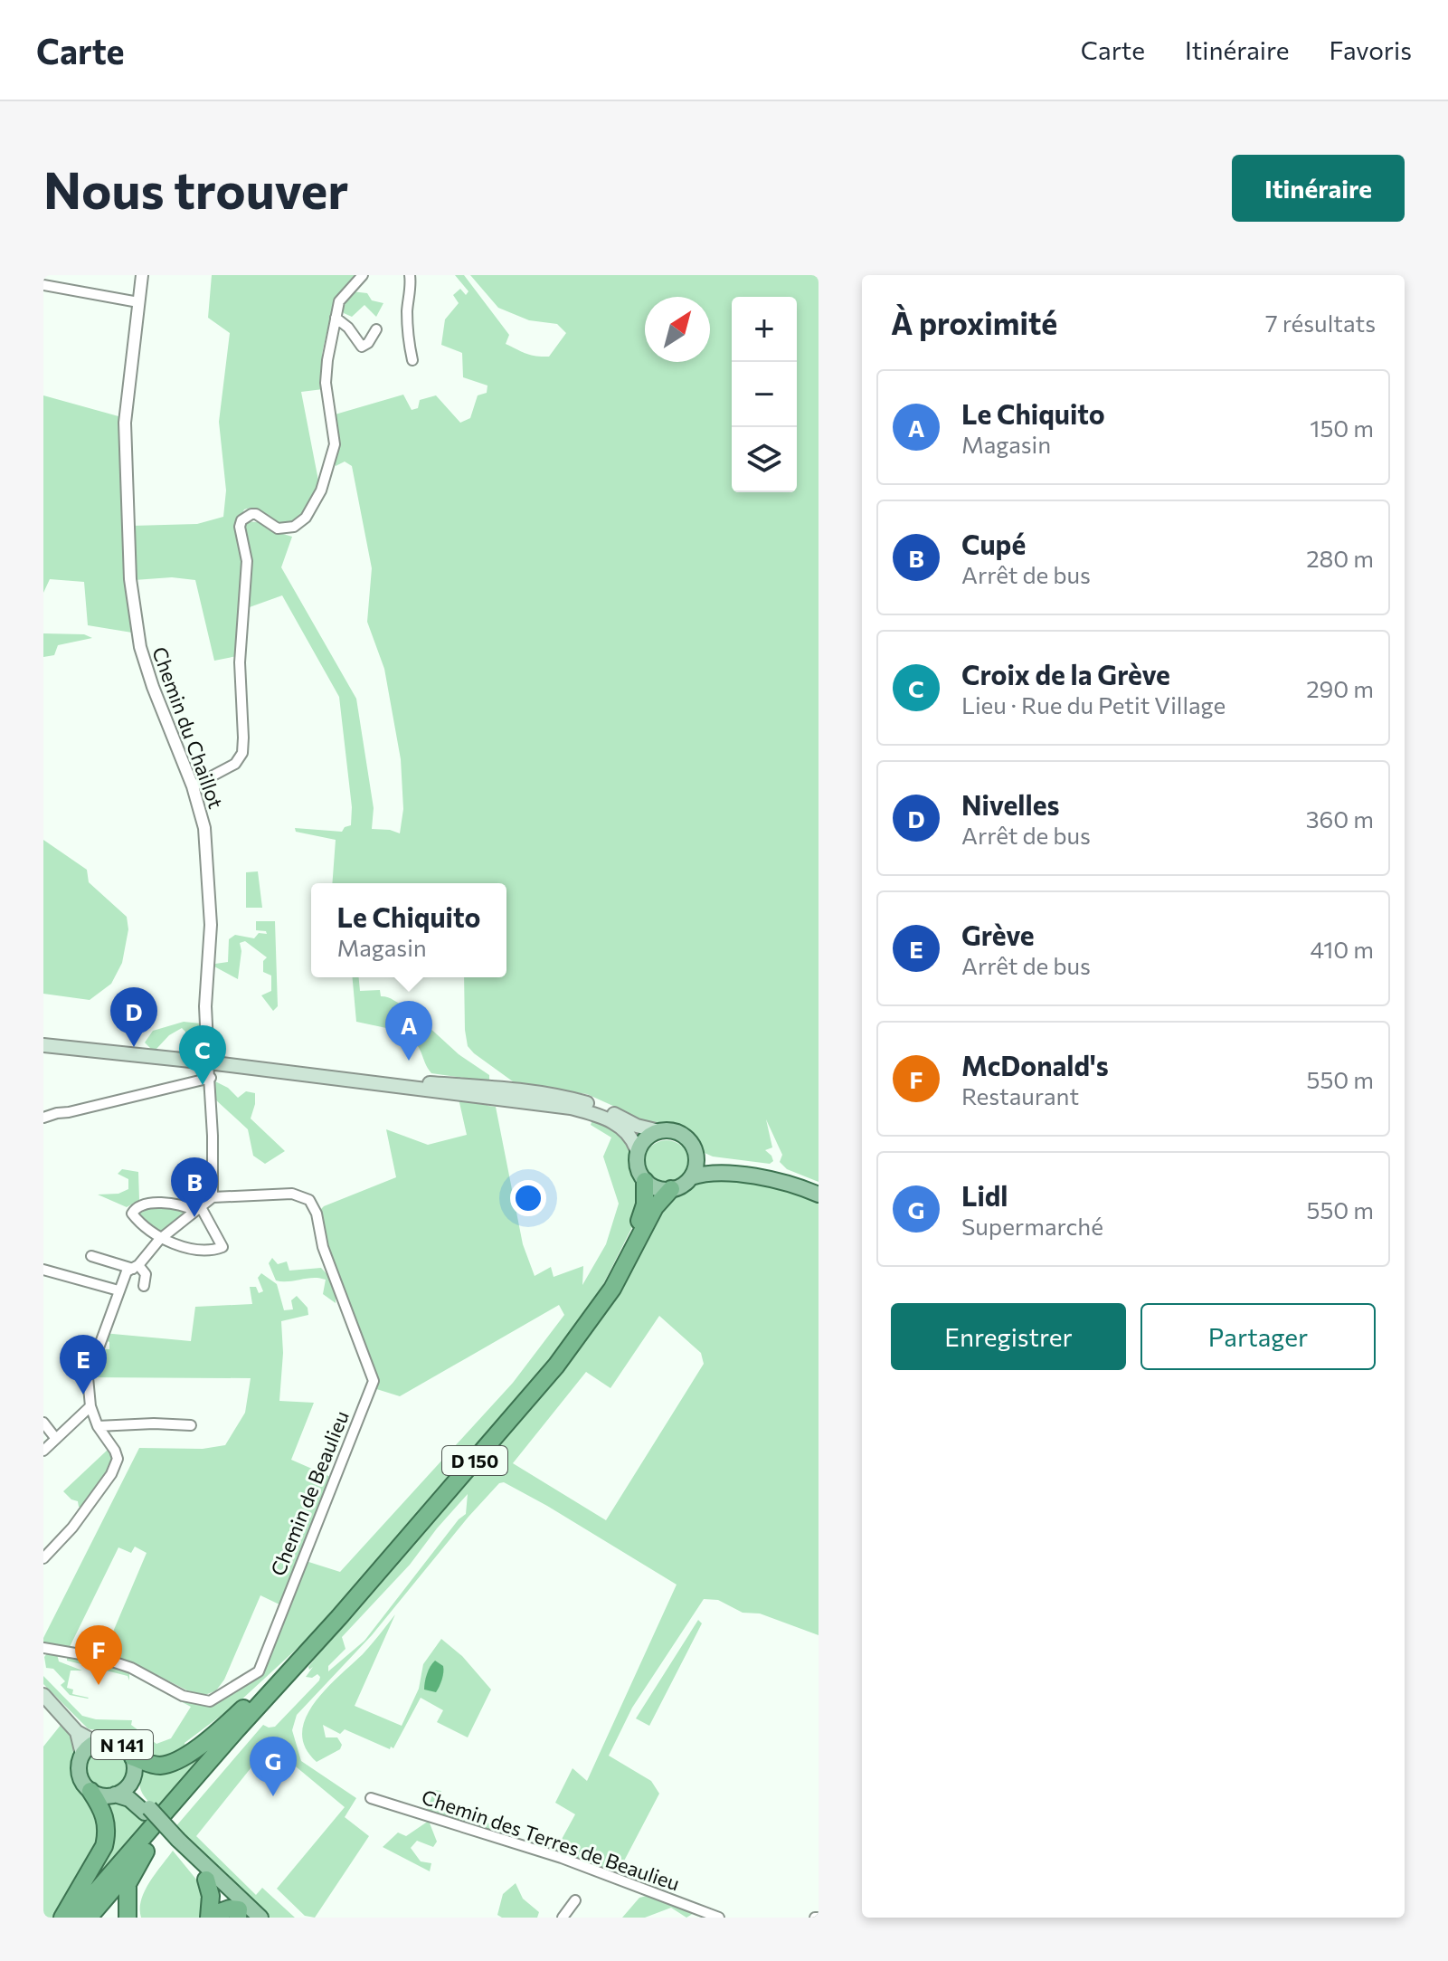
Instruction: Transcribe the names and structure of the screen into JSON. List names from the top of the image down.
{
  "streets": {
    "highway": ["D 150"],
    "main road": ["N 141"],
    "street": ["Chemin du Chaillot", "Chemin de Beaulieu", "Chemin des Terres de Beaulieu"]
  },
  "north": "top right",
  "page": {
    "header": "Carte",
    "nav": ["Carte", "Itinéraire", "Favoris"],
    "buttons": [
      "Itinéraire",
      ["Enregistrer", "Partager"]
    ],
    "title": "Nous trouver",
    "heading": ["À proximité", "7 résultats"],
    "map_buttons": ["+", "−"],
    "list": [
      {
        "mark": "A",
        "name": "Le Chiquito",
        "note": "Magasin",
        "value": "150 m"
      },
      {
        "mark": "B",
        "name": "Cupé",
        "note": "Arrêt de bus",
        "value": "280 m"
      },
      {
        "mark": "C",
        "name": "Croix de la Grève",
        "note": "Lieu · Rue du Petit Village",
        "value": "290 m"
      },
      {
        "mark": "D",
        "name": "Nivelles",
        "note": "Arrêt de bus",
        "value": "360 m"
      },
      {
        "mark": "E",
        "name": "Grève",
        "note": "Arrêt de bus",
        "value": "410 m"
      },
      {
        "mark": "F",
        "name": "McDonald's",
        "note": "Restaurant",
        "value": "550 m"
      },
      {
        "mark": "G",
        "name": "Lidl",
        "note": "Supermarché",
        "value": "550 m"
      }
    ],
    "popup": ["Le Chiquito", "Magasin"],
    "pins": [
      "D",
      "A",
      "C",
      "B",
      "E",
      "F",
      "G"
    ]
  }
}
